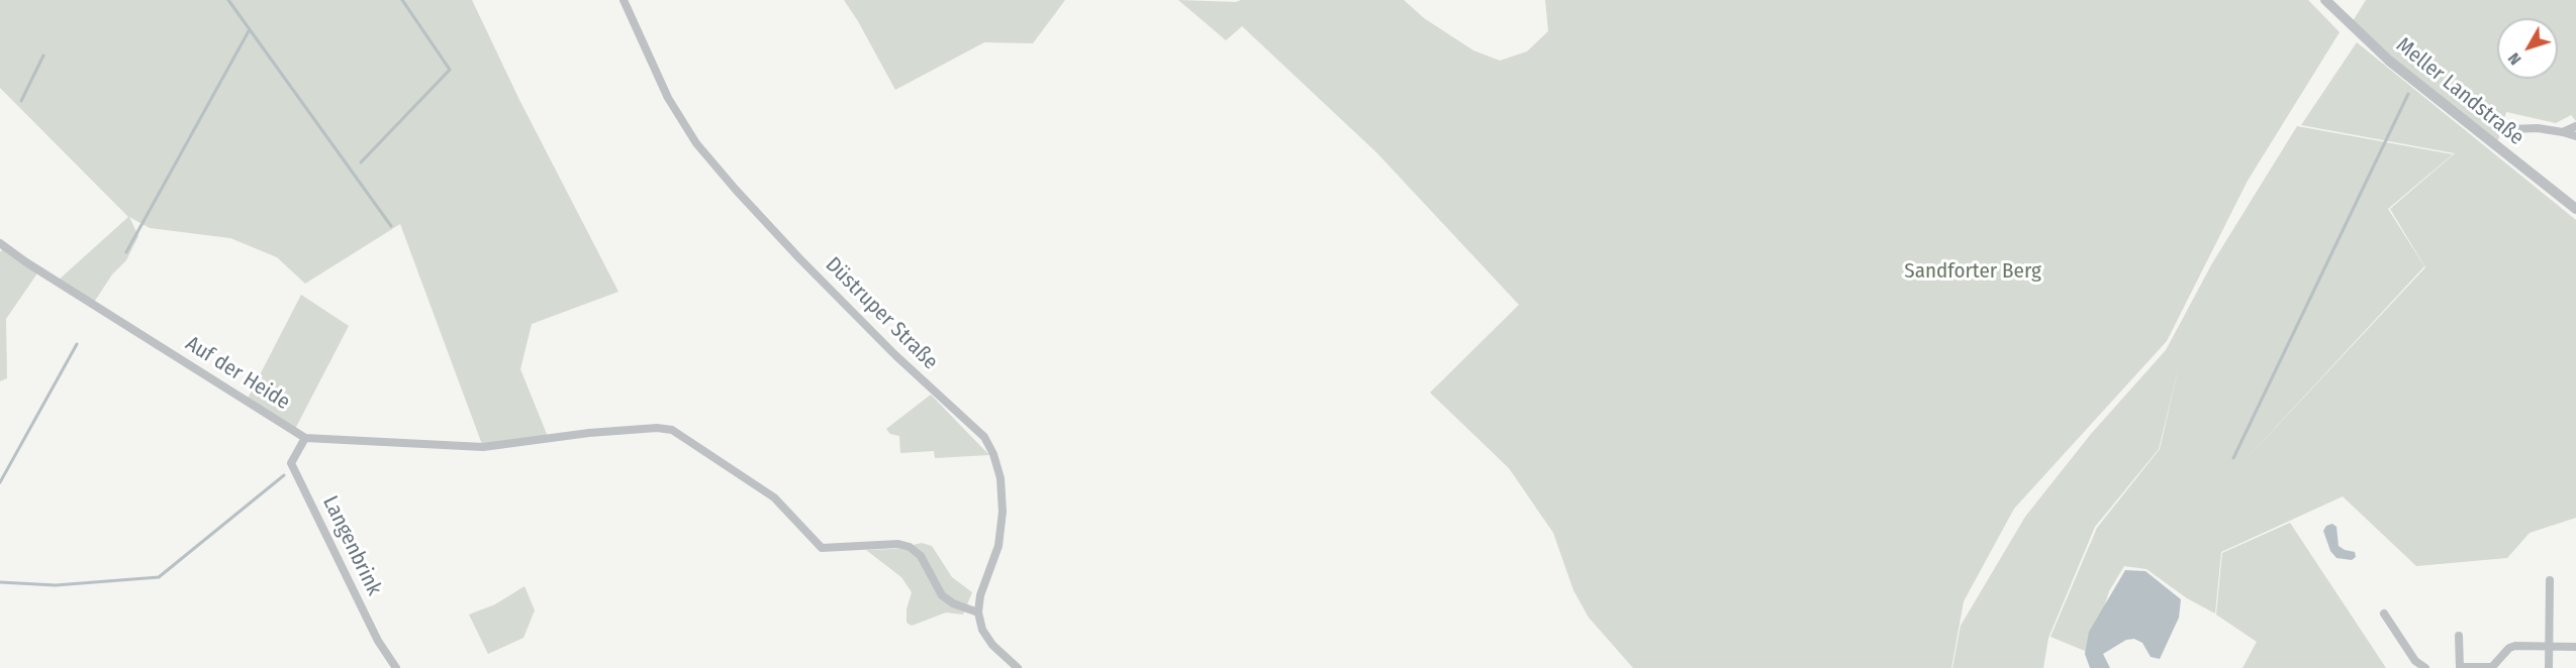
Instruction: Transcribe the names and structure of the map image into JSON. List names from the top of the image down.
{
  "streets": {
    "street": [
      "Meller Landstraße",
      "Düstruper Straße",
      "Auf der Heide",
      "Langenbrink"
    ]
  },
  "crossings": [
    ["Düstruper Straße", "Auf der Heide"],
    ["Auf der Heide", "Langenbrink"]
  ],
  "parks": ["Sandforter Berg"],
  "north": "bottom left"
}
